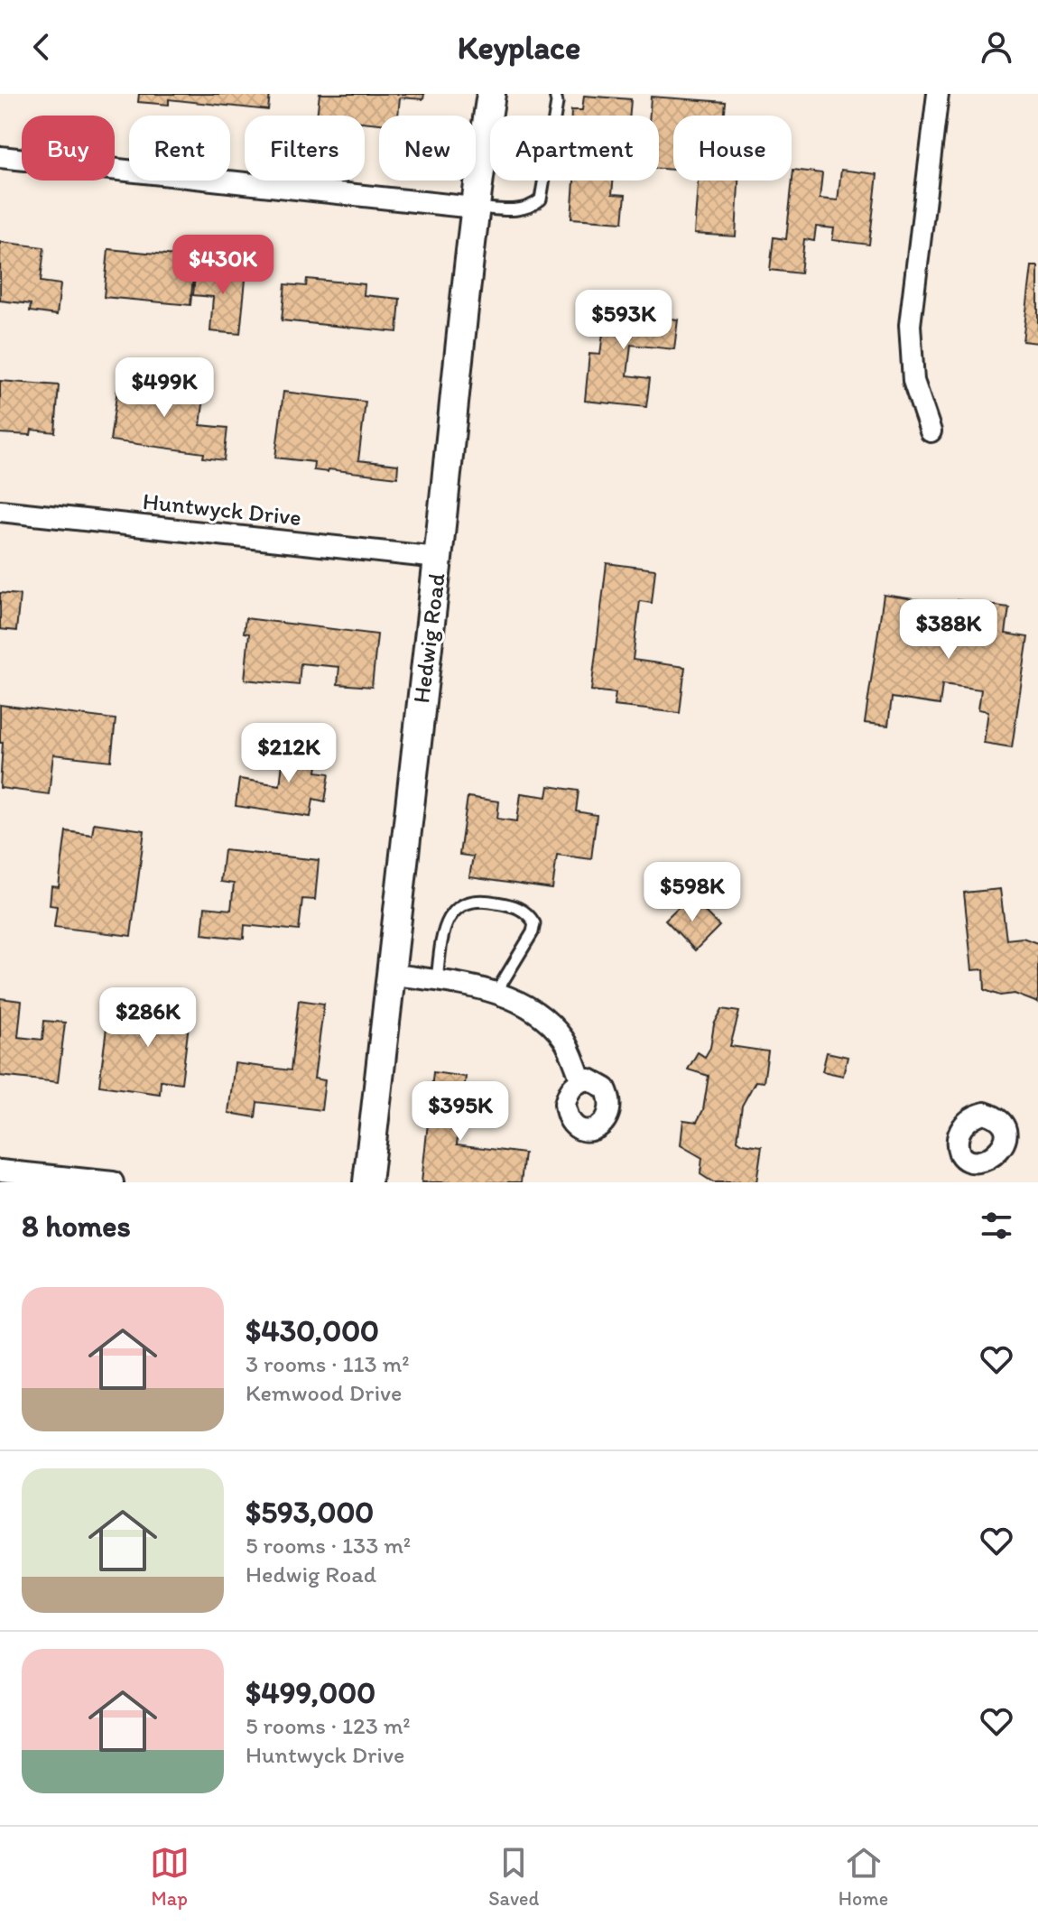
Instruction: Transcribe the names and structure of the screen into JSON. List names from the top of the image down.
{
  "streets": {
    "street": ["Huntwyck Drive", "Hedwig Road"]
  },
  "crossings": [
    ["Huntwyck Drive", "Hedwig Road"]
  ],
  "page": {
    "header": "Keyplace",
    "chip": [
      "Buy",
      "Rent",
      "Filters",
      "New",
      "Apartment",
      "House"
    ],
    "price": [
      "$430K",
      "$593K",
      "$499K",
      "$388K",
      "$212K",
      "$598K",
      "$286K",
      "$395K"
    ],
    "heading": "8 homes",
    "list": [
      {
        "name": "$430,000",
        "note": "3 rooms · 113 m² · Kemwood Drive"
      },
      {
        "name": "$593,000",
        "note": "5 rooms · 133 m² · Hedwig Road"
      },
      {
        "name": "$499,000",
        "note": "5 rooms · 123 m² · Huntwyck Drive"
      }
    ],
    "tabs": ["Map", "Saved", "Home"]
  }
}
